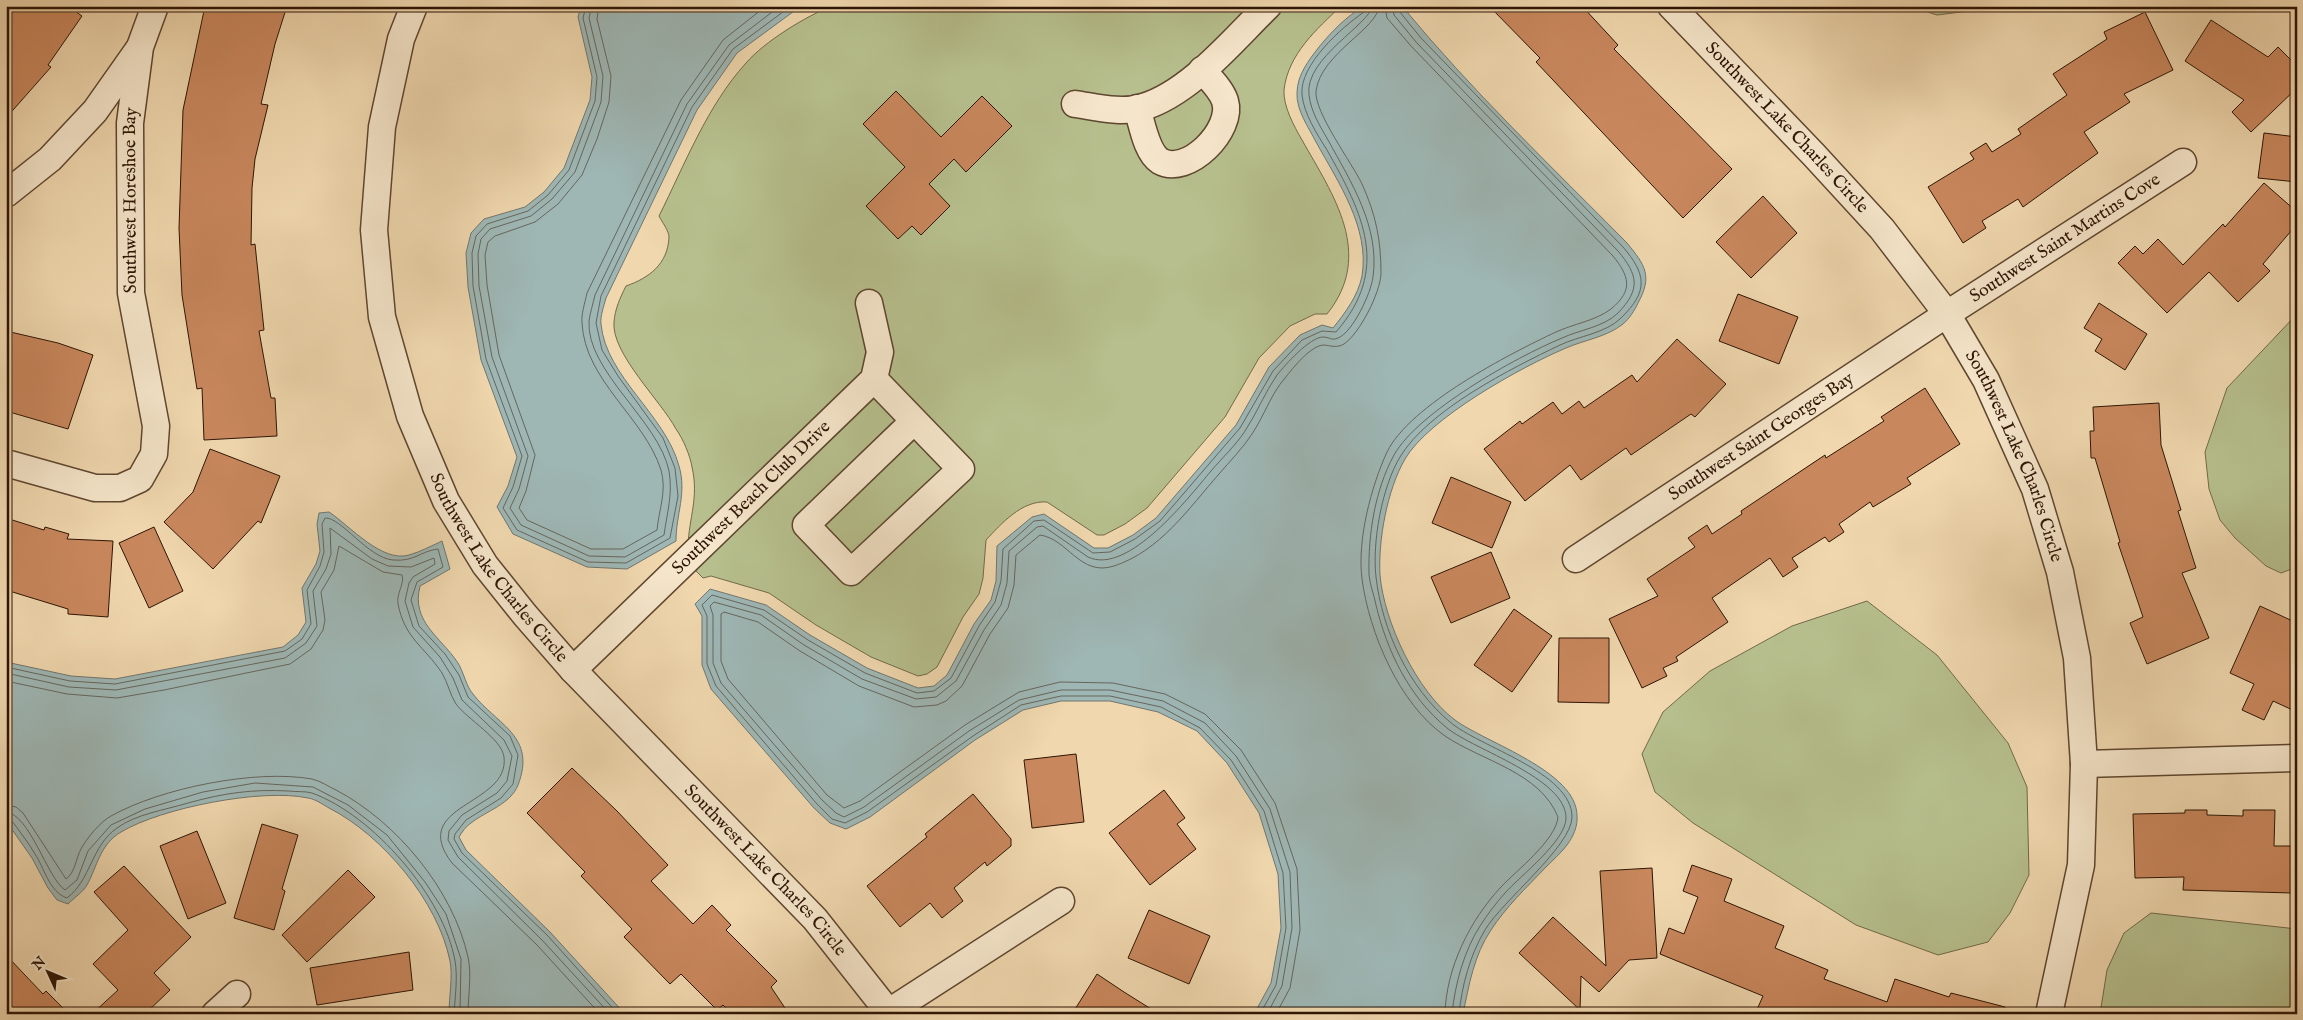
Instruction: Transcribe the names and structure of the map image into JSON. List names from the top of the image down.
{
  "streets": {
    "street": [
      "Southwest Lake Charles Circle",
      "Southwest Horeshoe Bay",
      "Southwest Saint Martins Cove",
      "Southwest Saint Georges Bay",
      "Southwest Beach Club Drive"
    ]
  },
  "crossings": [
    ["Southwest Lake Charles Circle", "Southwest Saint Martins Cove"],
    ["Southwest Lake Charles Circle", "Southwest Saint Georges Bay"],
    ["Southwest Lake Charles Circle", "Southwest Beach Club Drive"],
    ["Southwest Saint Martins Cove", "Southwest Saint Georges Bay"]
  ],
  "north": "top left"
}
